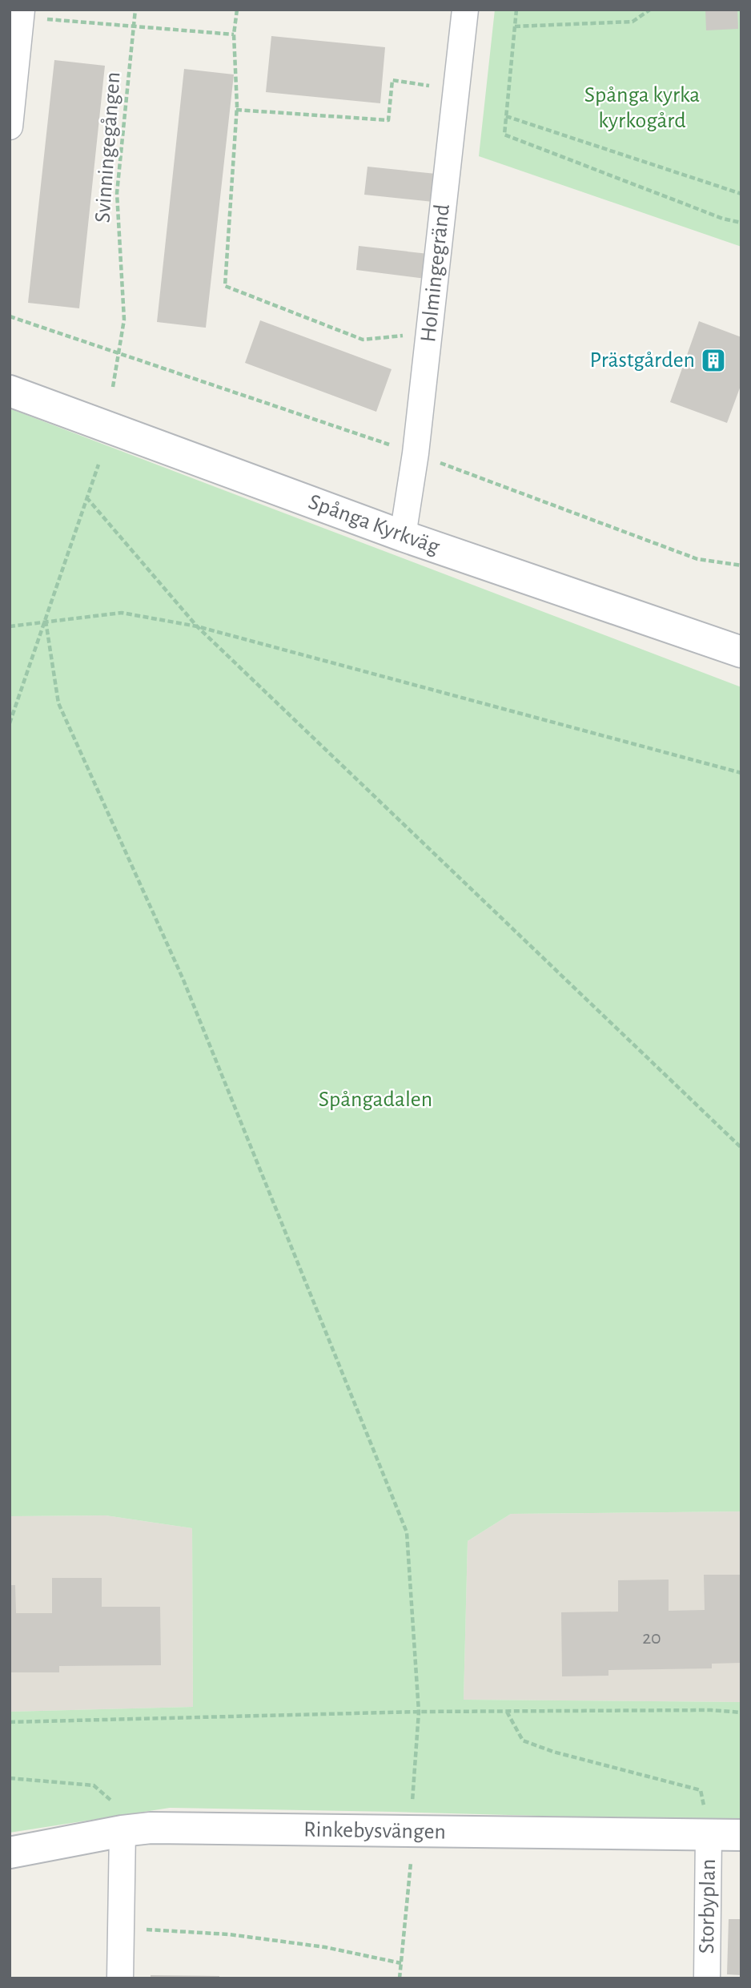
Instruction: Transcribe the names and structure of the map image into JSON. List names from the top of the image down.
{
  "streets": {
    "street": [
      "Holmingegränd",
      "Spånga Kyrkväg",
      "Rinkebysvängen",
      "Storbyplan"
    ],
    "path": ["Svinningegången"]
  },
  "crossings": [
    ["Holmingegränd", "Spånga Kyrkväg"],
    ["Rinkebysvängen", "Storbyplan"]
  ],
  "parks": ["Spånga kyrka kyrkogård", "Spångadalen"],
  "places": {
    "building": ["Prästgården"]
  },
  "house_numbers": ["20"]
}
